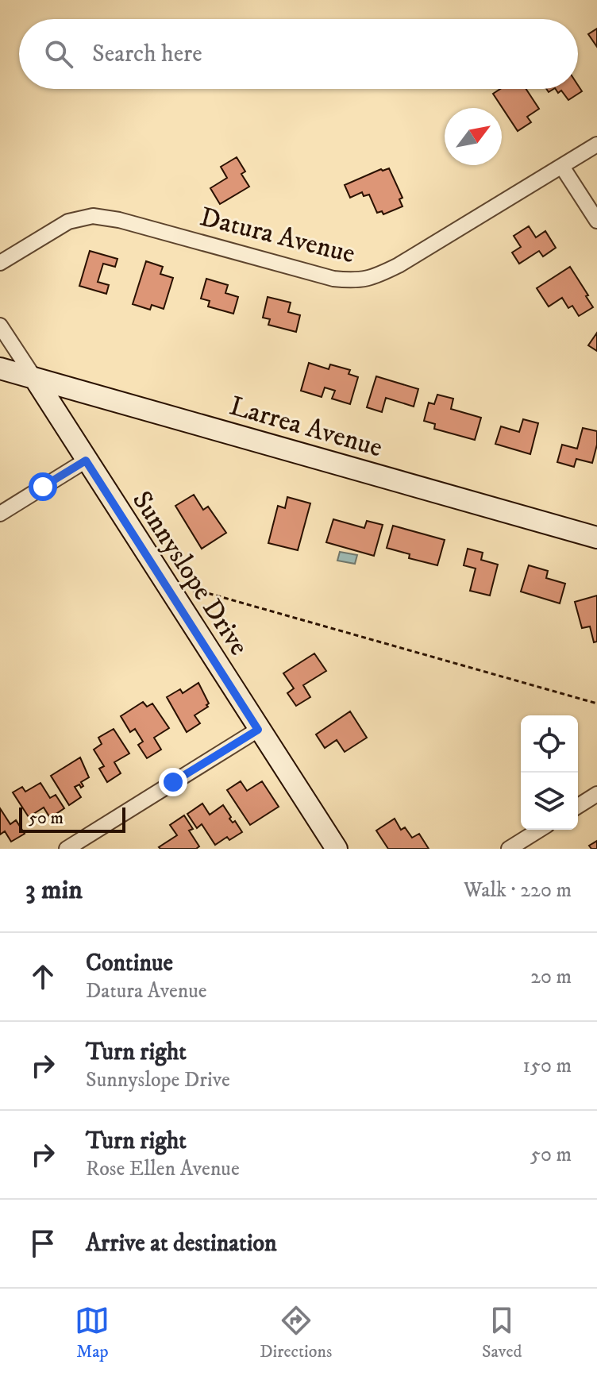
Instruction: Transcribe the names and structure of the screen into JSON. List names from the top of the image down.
{
  "streets": {
    "main road": ["Larrea Avenue", "Sunnyslope Drive"],
    "street": ["Datura Avenue"]
  },
  "crossings": [
    ["Larrea Avenue", "Sunnyslope Drive"]
  ],
  "scale_bar": "50 m",
  "north": "top right",
  "page": {
    "search": "Search here",
    "scale": "50 m",
    "heading": ["3 min", "Walk · 220 m"],
    "list": [
      ["Continue", "Datura Avenue", "20 m"],
      ["Turn right", "Sunnyslope Drive", "150 m"],
      ["Turn right", "Rose Ellen Avenue", "50 m"],
      "Arrive at destination"
    ],
    "nav": ["Map", "Directions", "Saved"]
  }
}
